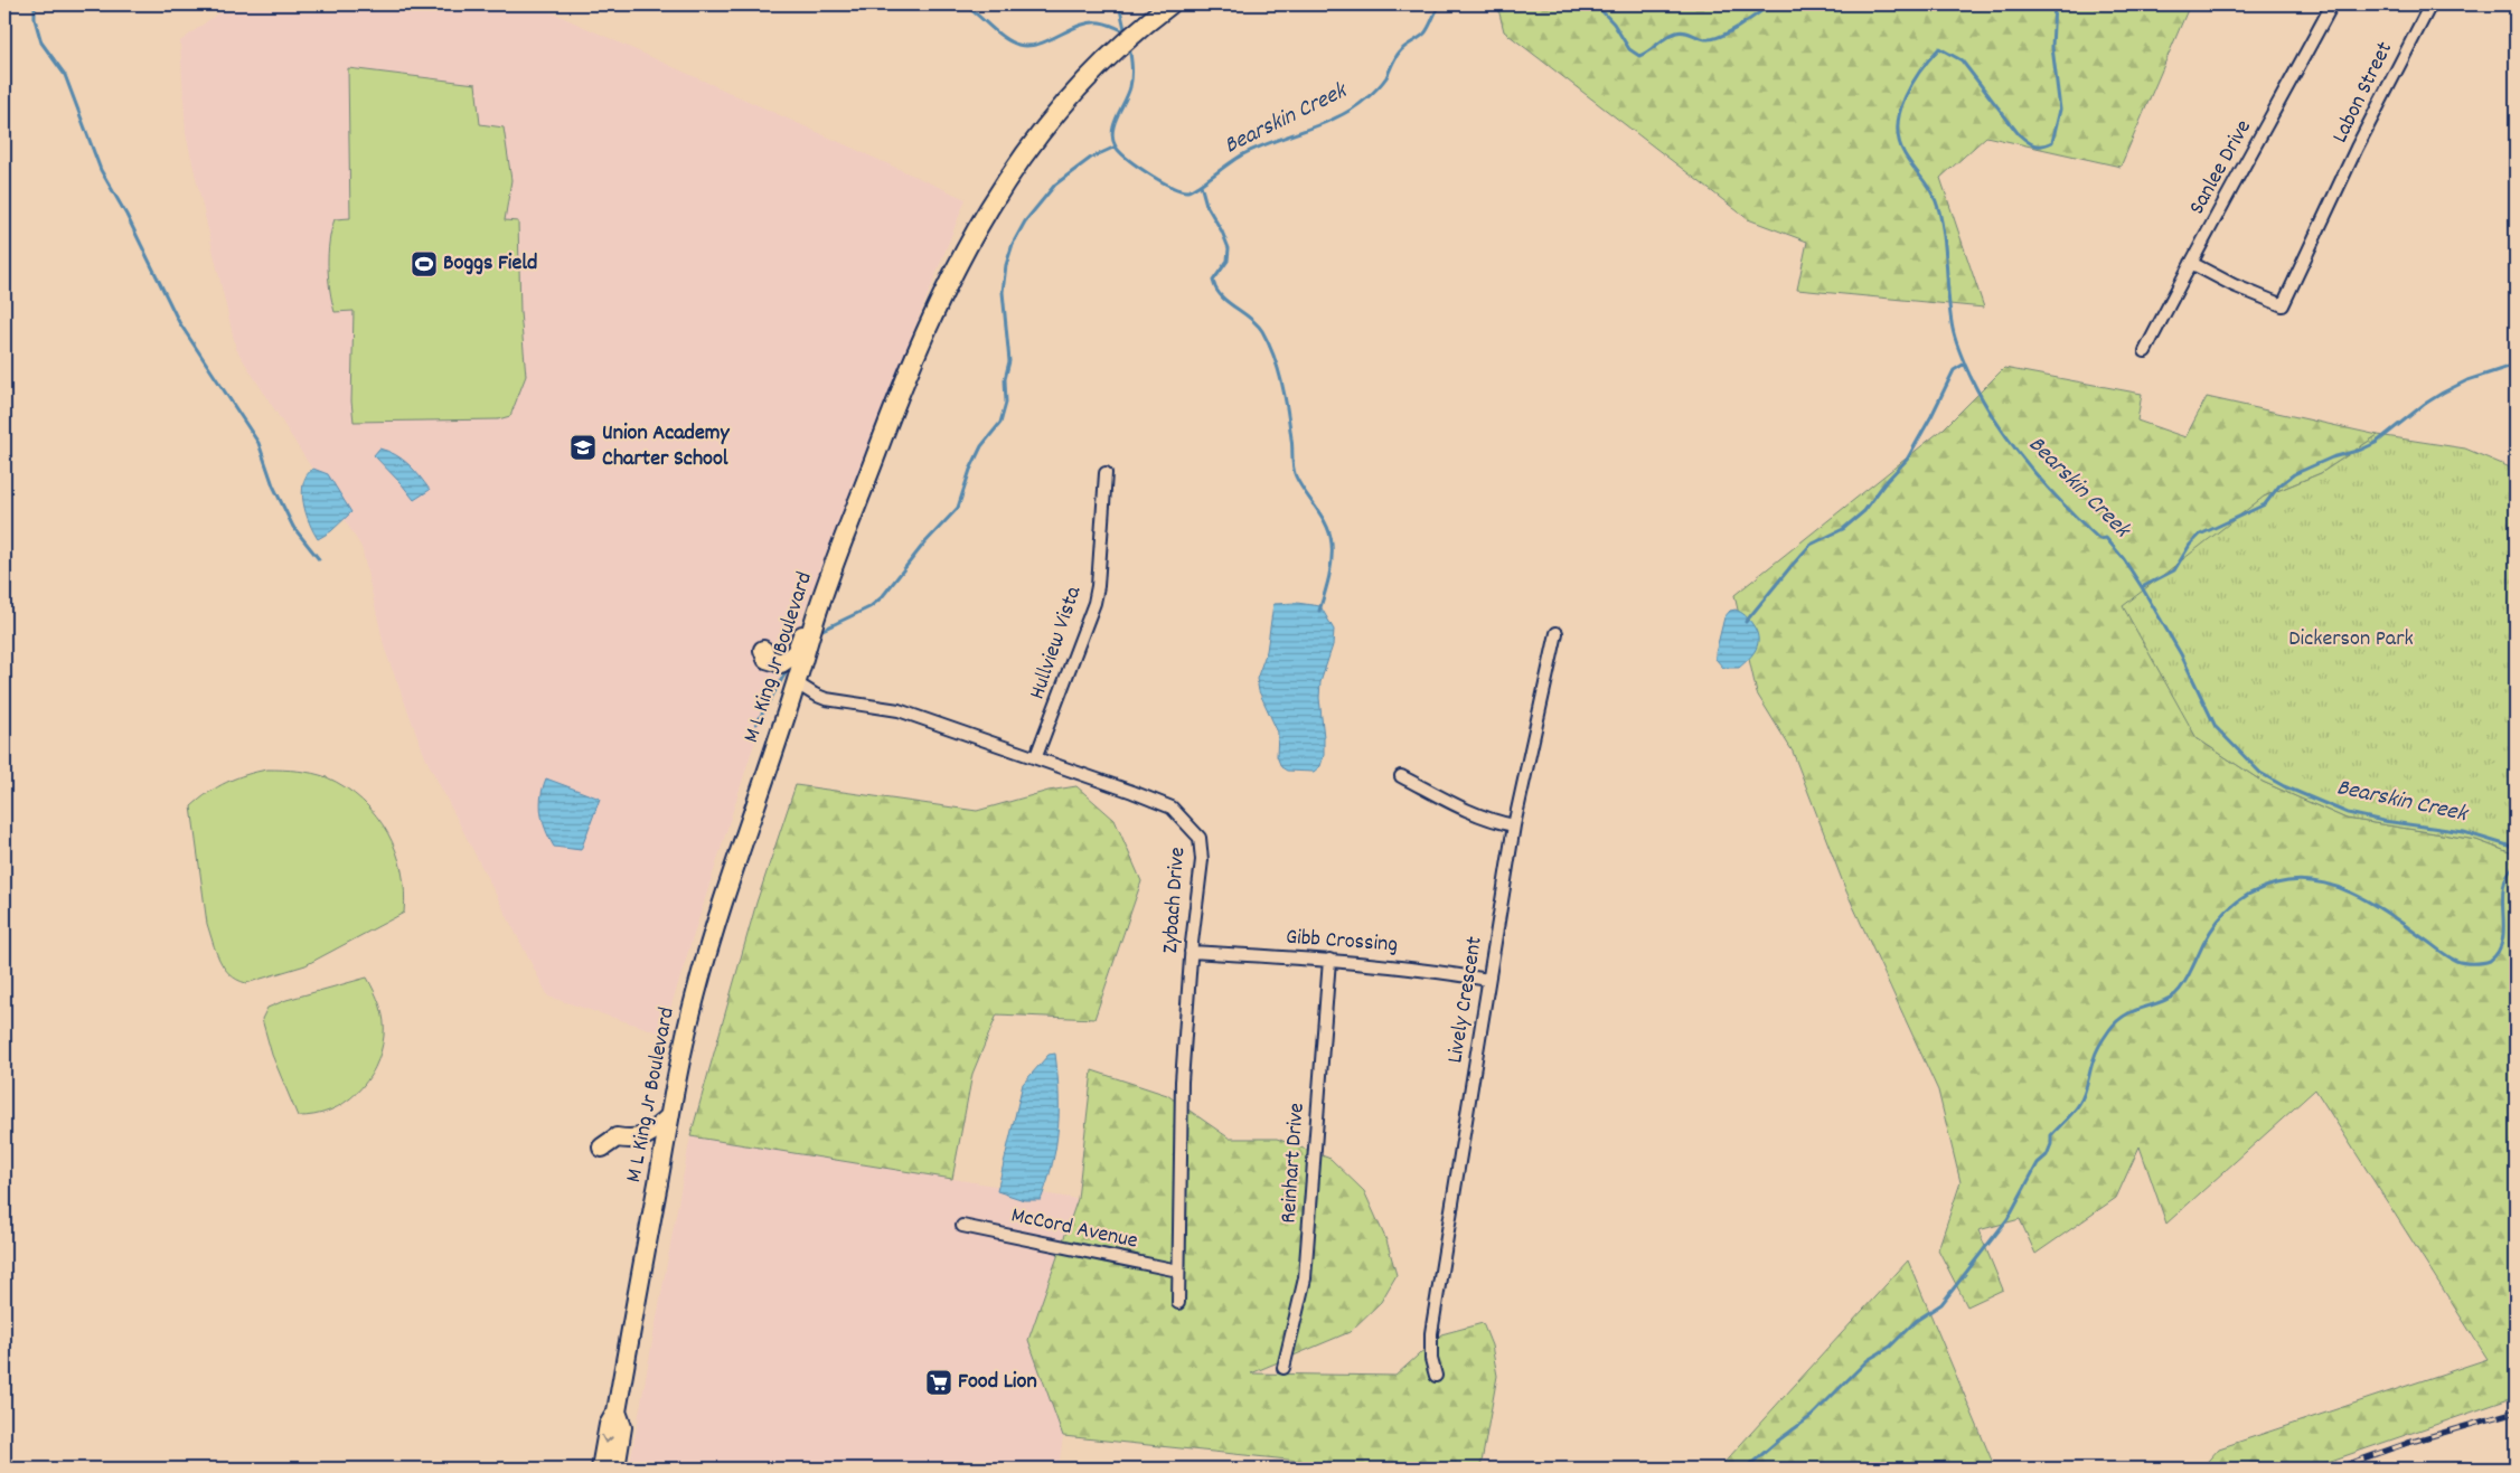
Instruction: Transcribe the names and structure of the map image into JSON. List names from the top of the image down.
{
  "streets": {
    "main road": ["M L King Jr Boulevard"],
    "street": [
      "Labon Street",
      "Sanlee Drive",
      "Hullview Vista",
      "Zybach Drive",
      "Gibb Crossing",
      "Lively Crescent",
      "Reinhart Drive",
      "McCord Avenue"
    ]
  },
  "crossings": [
    ["Labon Street", "Sanlee Drive"],
    ["Hullview Vista", "Zybach Drive"],
    ["M L King Jr Boulevard", "Zybach Drive"],
    ["Zybach Drive", "Gibb Crossing"],
    ["Zybach Drive", "McCord Avenue"],
    ["Gibb Crossing", "Lively Crescent"],
    ["Gibb Crossing", "Reinhart Drive"]
  ],
  "water": ["Bearskin Creek"],
  "parks": ["Dickerson Park"],
  "places": {
    "sports": ["Boggs Field"],
    "school or university": ["Union Academy Charter School"],
    "supermarket": ["Food Lion"]
  }
}
